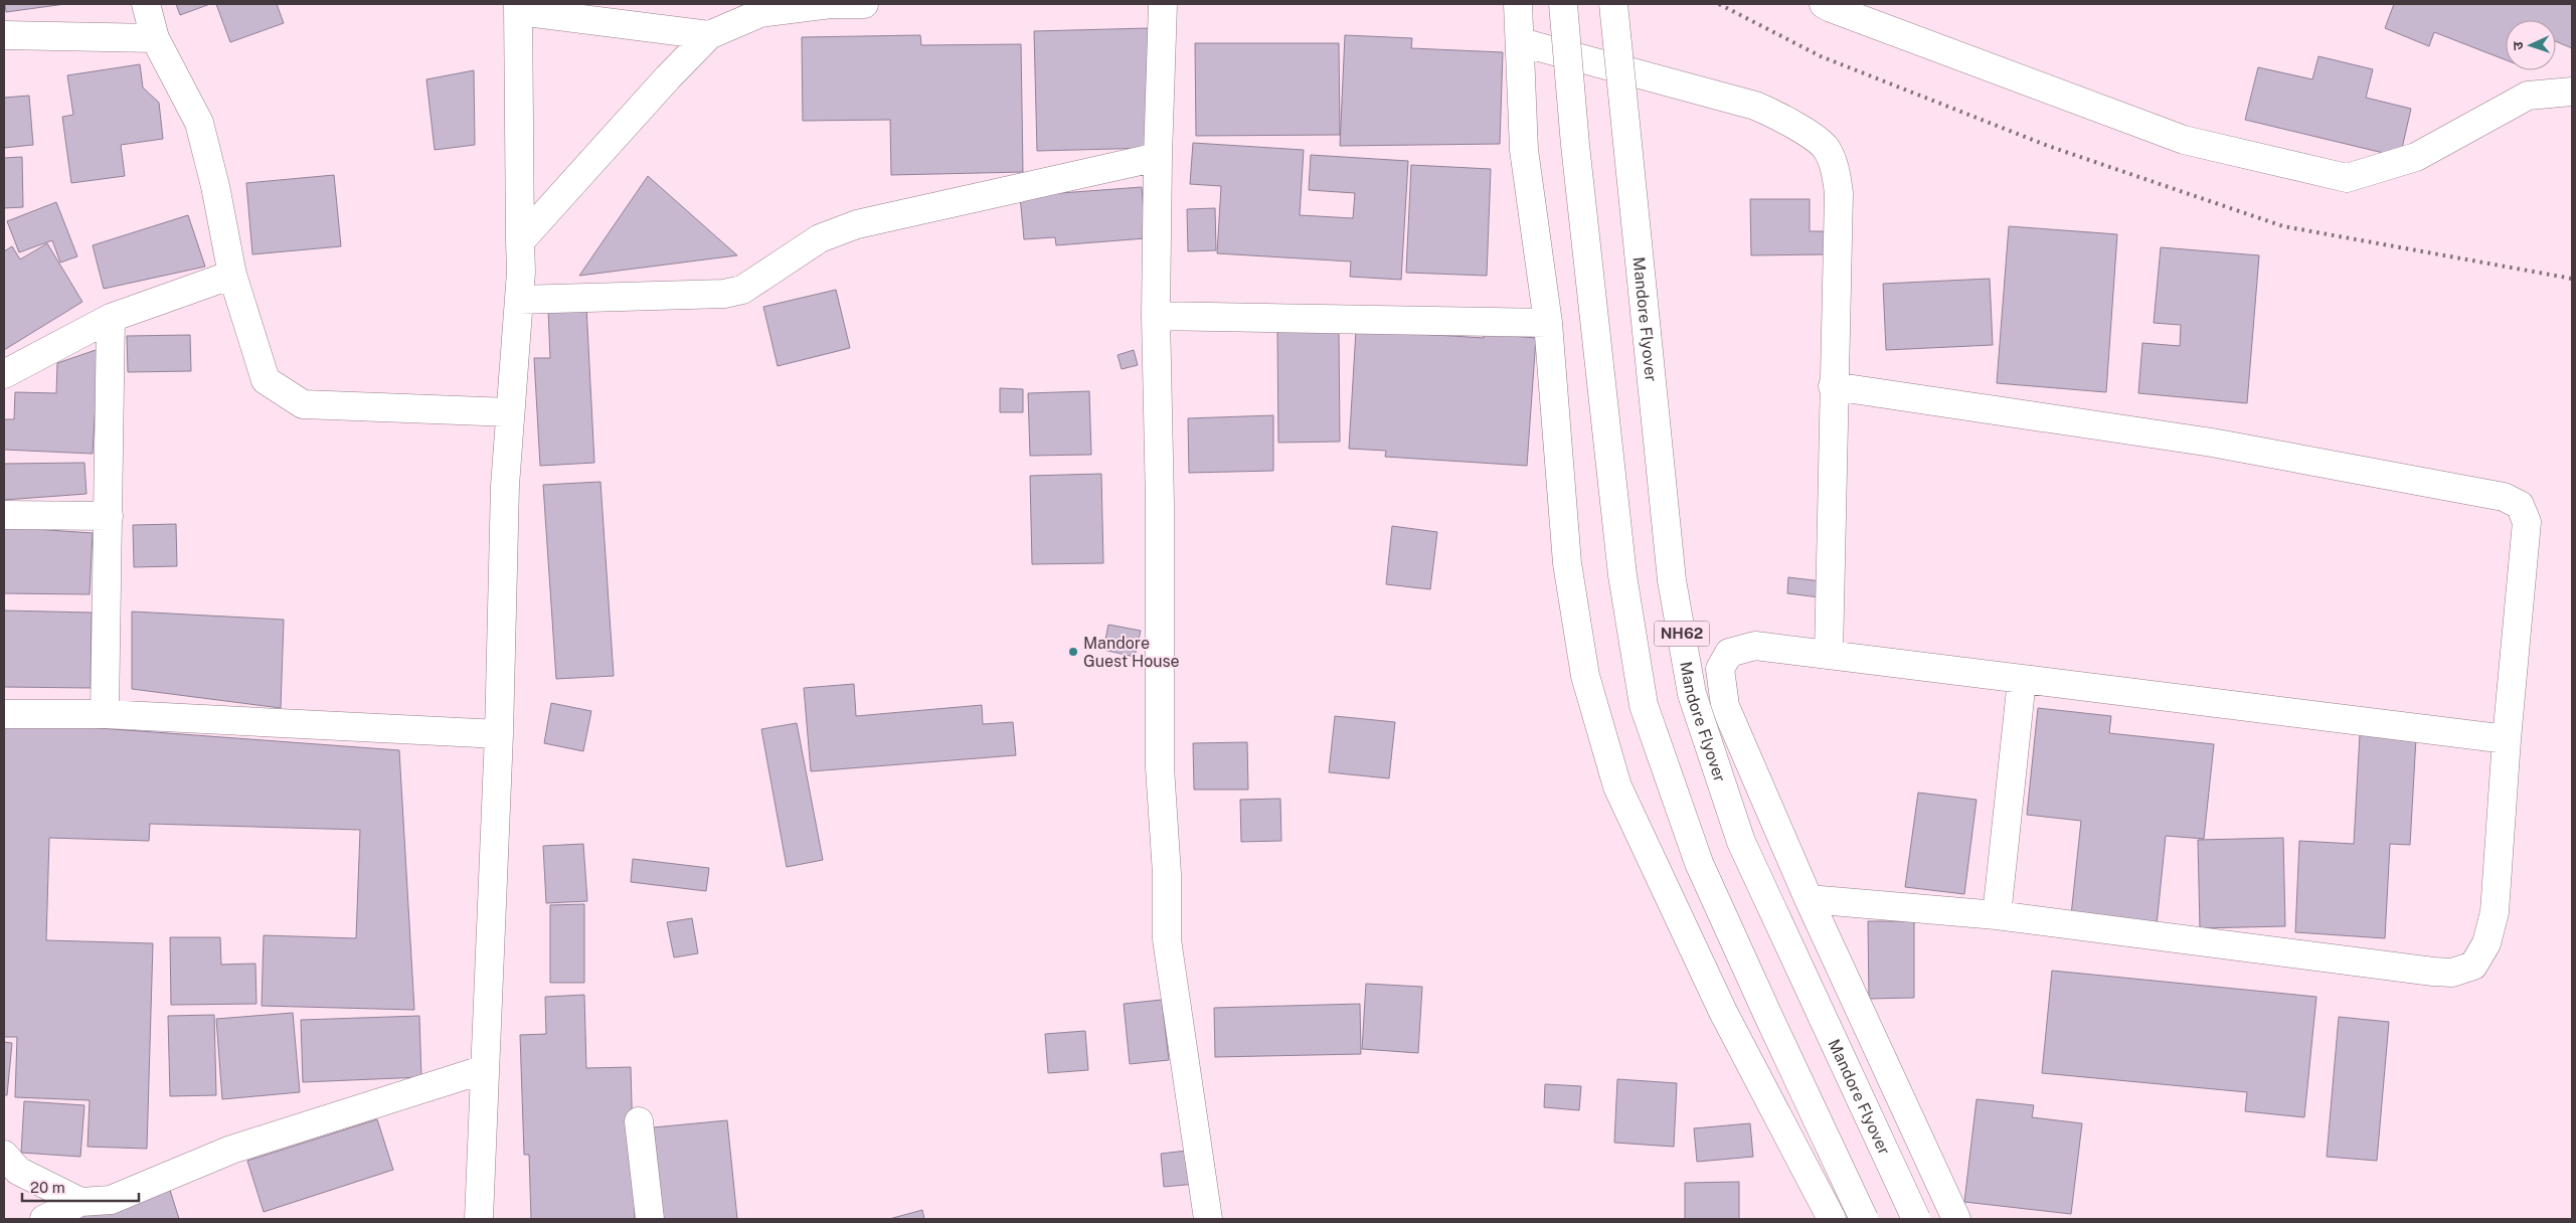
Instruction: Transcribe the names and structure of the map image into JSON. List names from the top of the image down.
{
  "streets": {
    "main road": ["Mandore Flyover", "NH62"]
  },
  "places": ["Mandore Guest House"],
  "scale_bar": "20 m",
  "north": "left"
}
